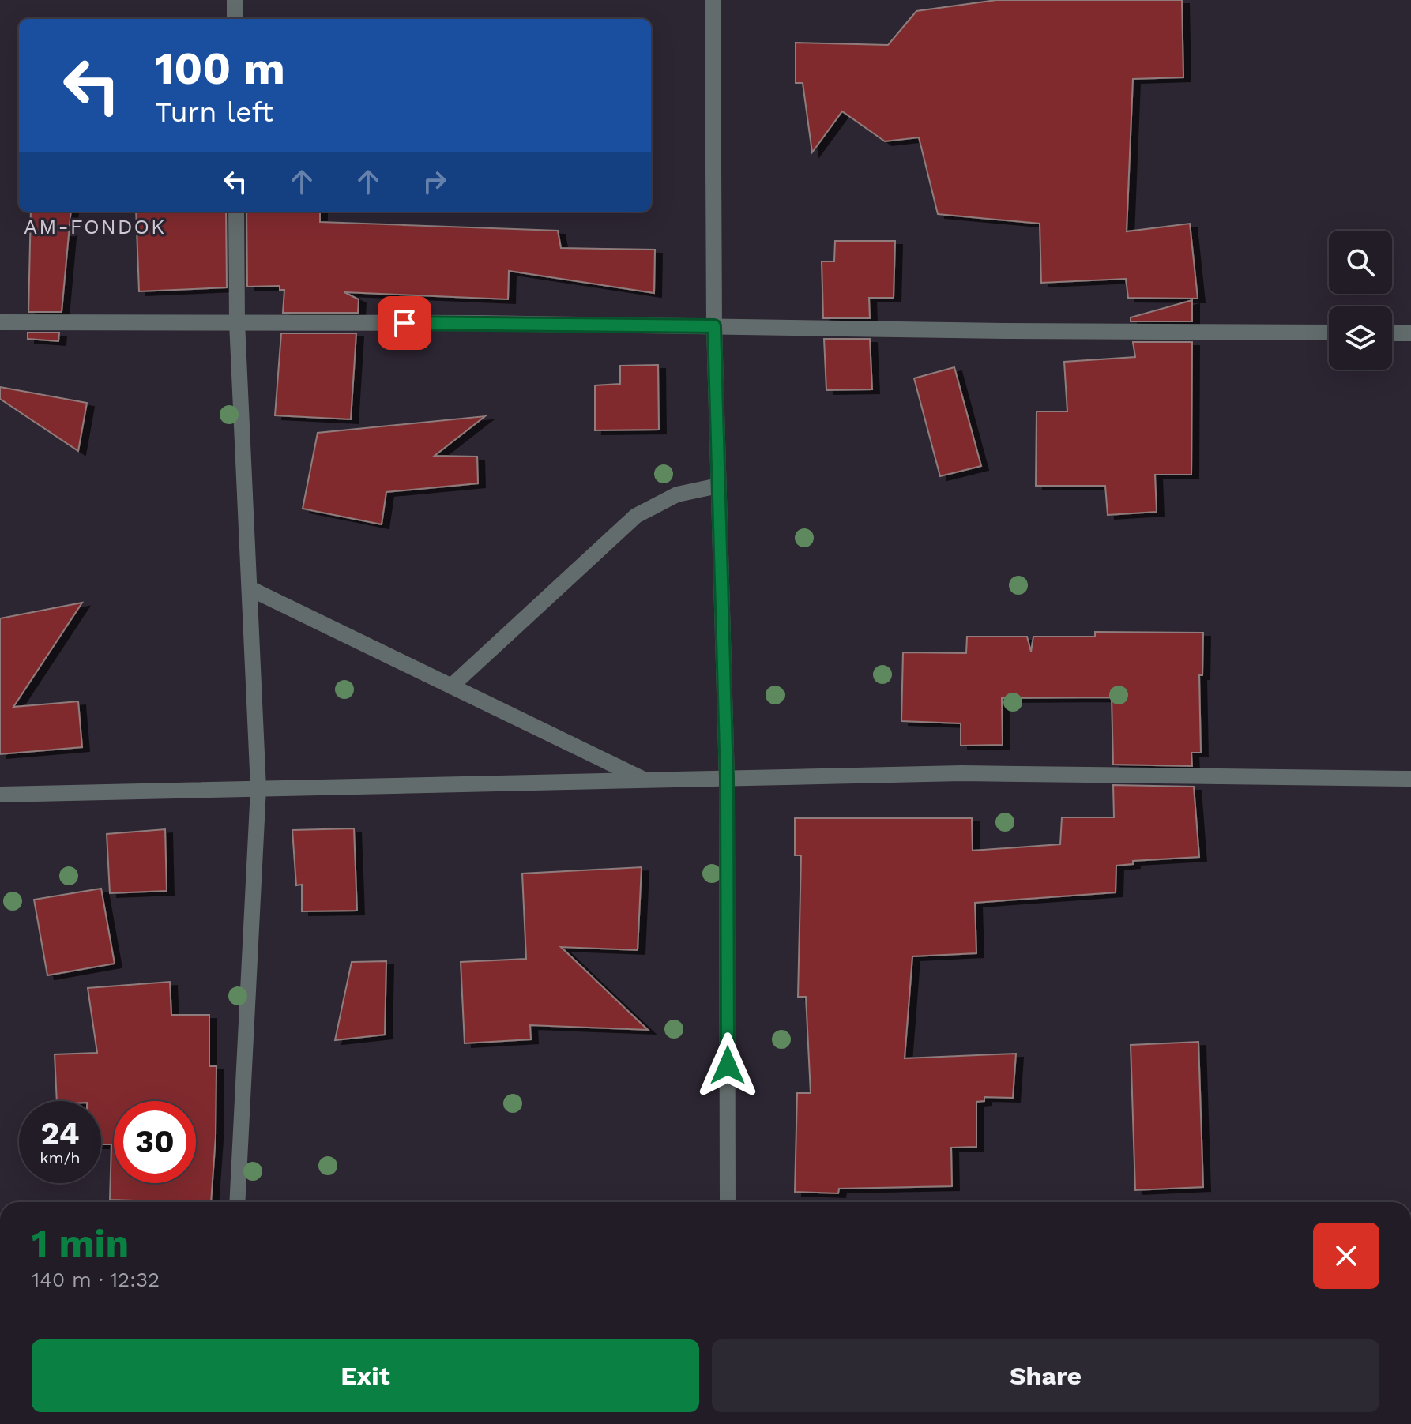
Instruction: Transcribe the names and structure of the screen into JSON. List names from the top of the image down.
{
  "districts": ["AM-FONDOK"],
  "page": {
    "turn": ["100 m", "Turn left"],
    "speed": "24 km/h",
    "limit": "30",
    "heading": ["1 min", "140 m · 12:32"],
    "buttons": ["Exit", "Share"]
  }
}
